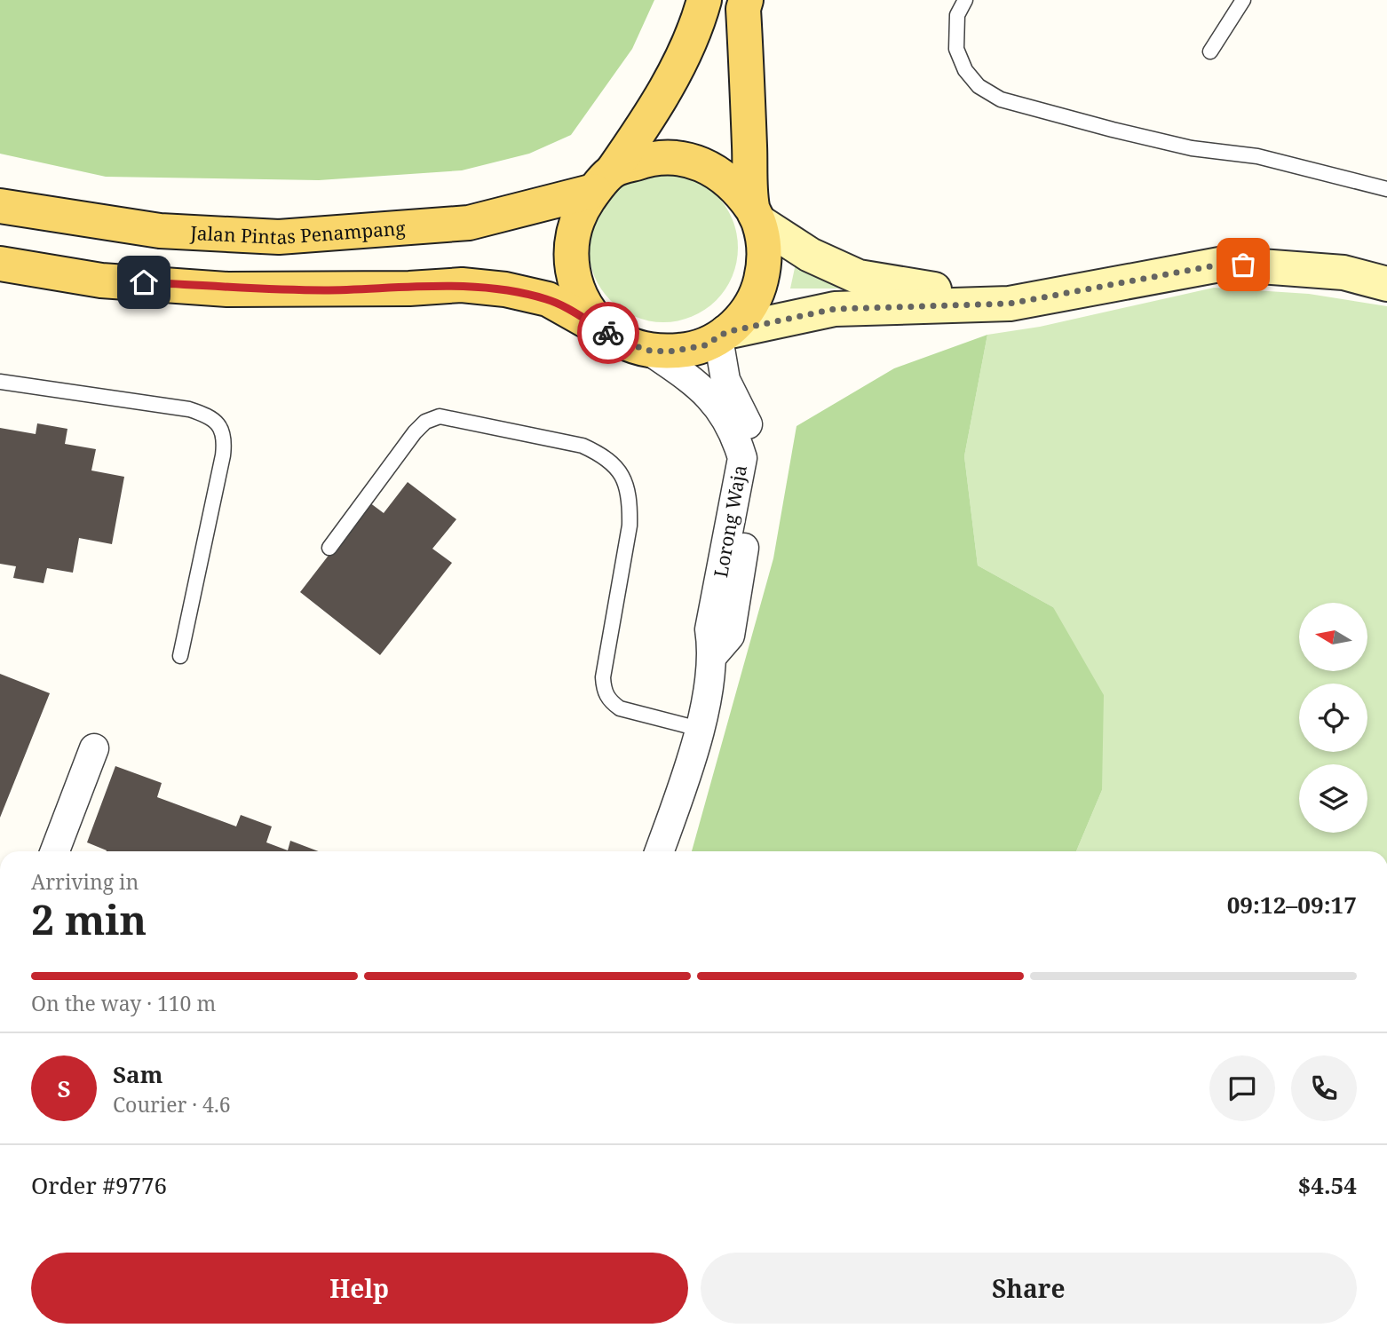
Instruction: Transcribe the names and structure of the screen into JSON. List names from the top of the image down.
{
  "streets": {
    "main road": ["Jalan Pintas Penampang"],
    "street": ["Lorong Waja"]
  },
  "crossings": [
    ["Jalan Pintas Penampang", "Lorong Waja"]
  ],
  "north": "left",
  "page": {
    "heading": ["2 min", "Arriving in", "09:12–09:17"],
    "panel": [
      "Sam",
      "Courier · 4.6",
      "Order #9776",
      "$4.54"
    ],
    "bar": "On the way · 110 m",
    "round": "S",
    "buttons": ["Help", "Share"]
  }
}
